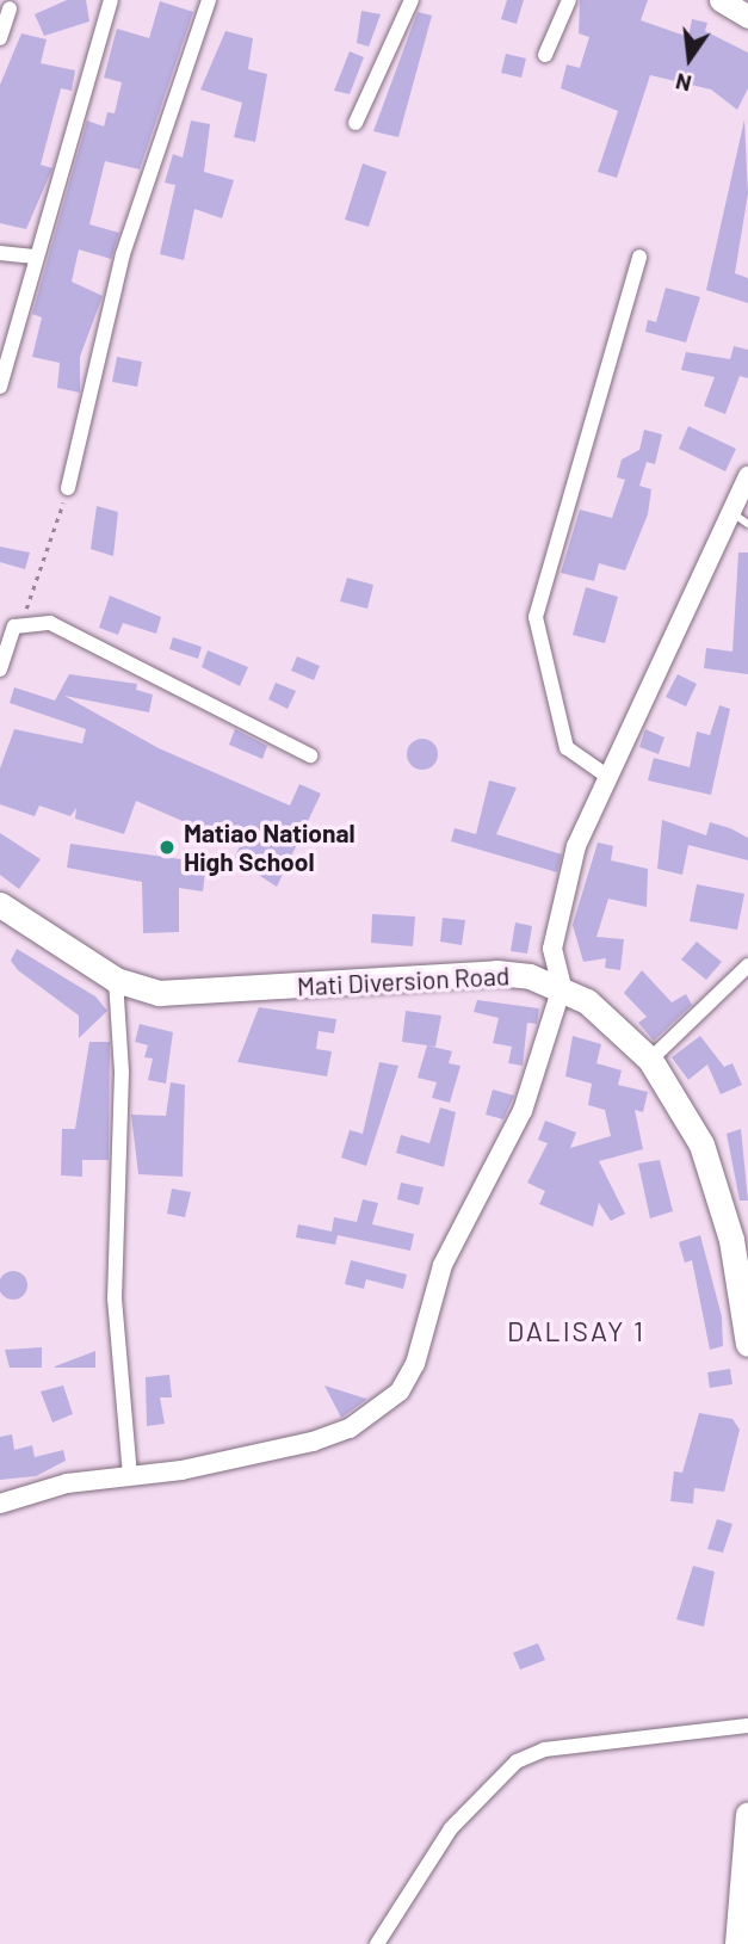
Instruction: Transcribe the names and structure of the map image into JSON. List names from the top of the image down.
{
  "streets": {
    "highway": ["Mati Diversion Road"]
  },
  "districts": ["DALISAY 1"],
  "places": ["Matiao National High School"],
  "north": "bottom"
}
